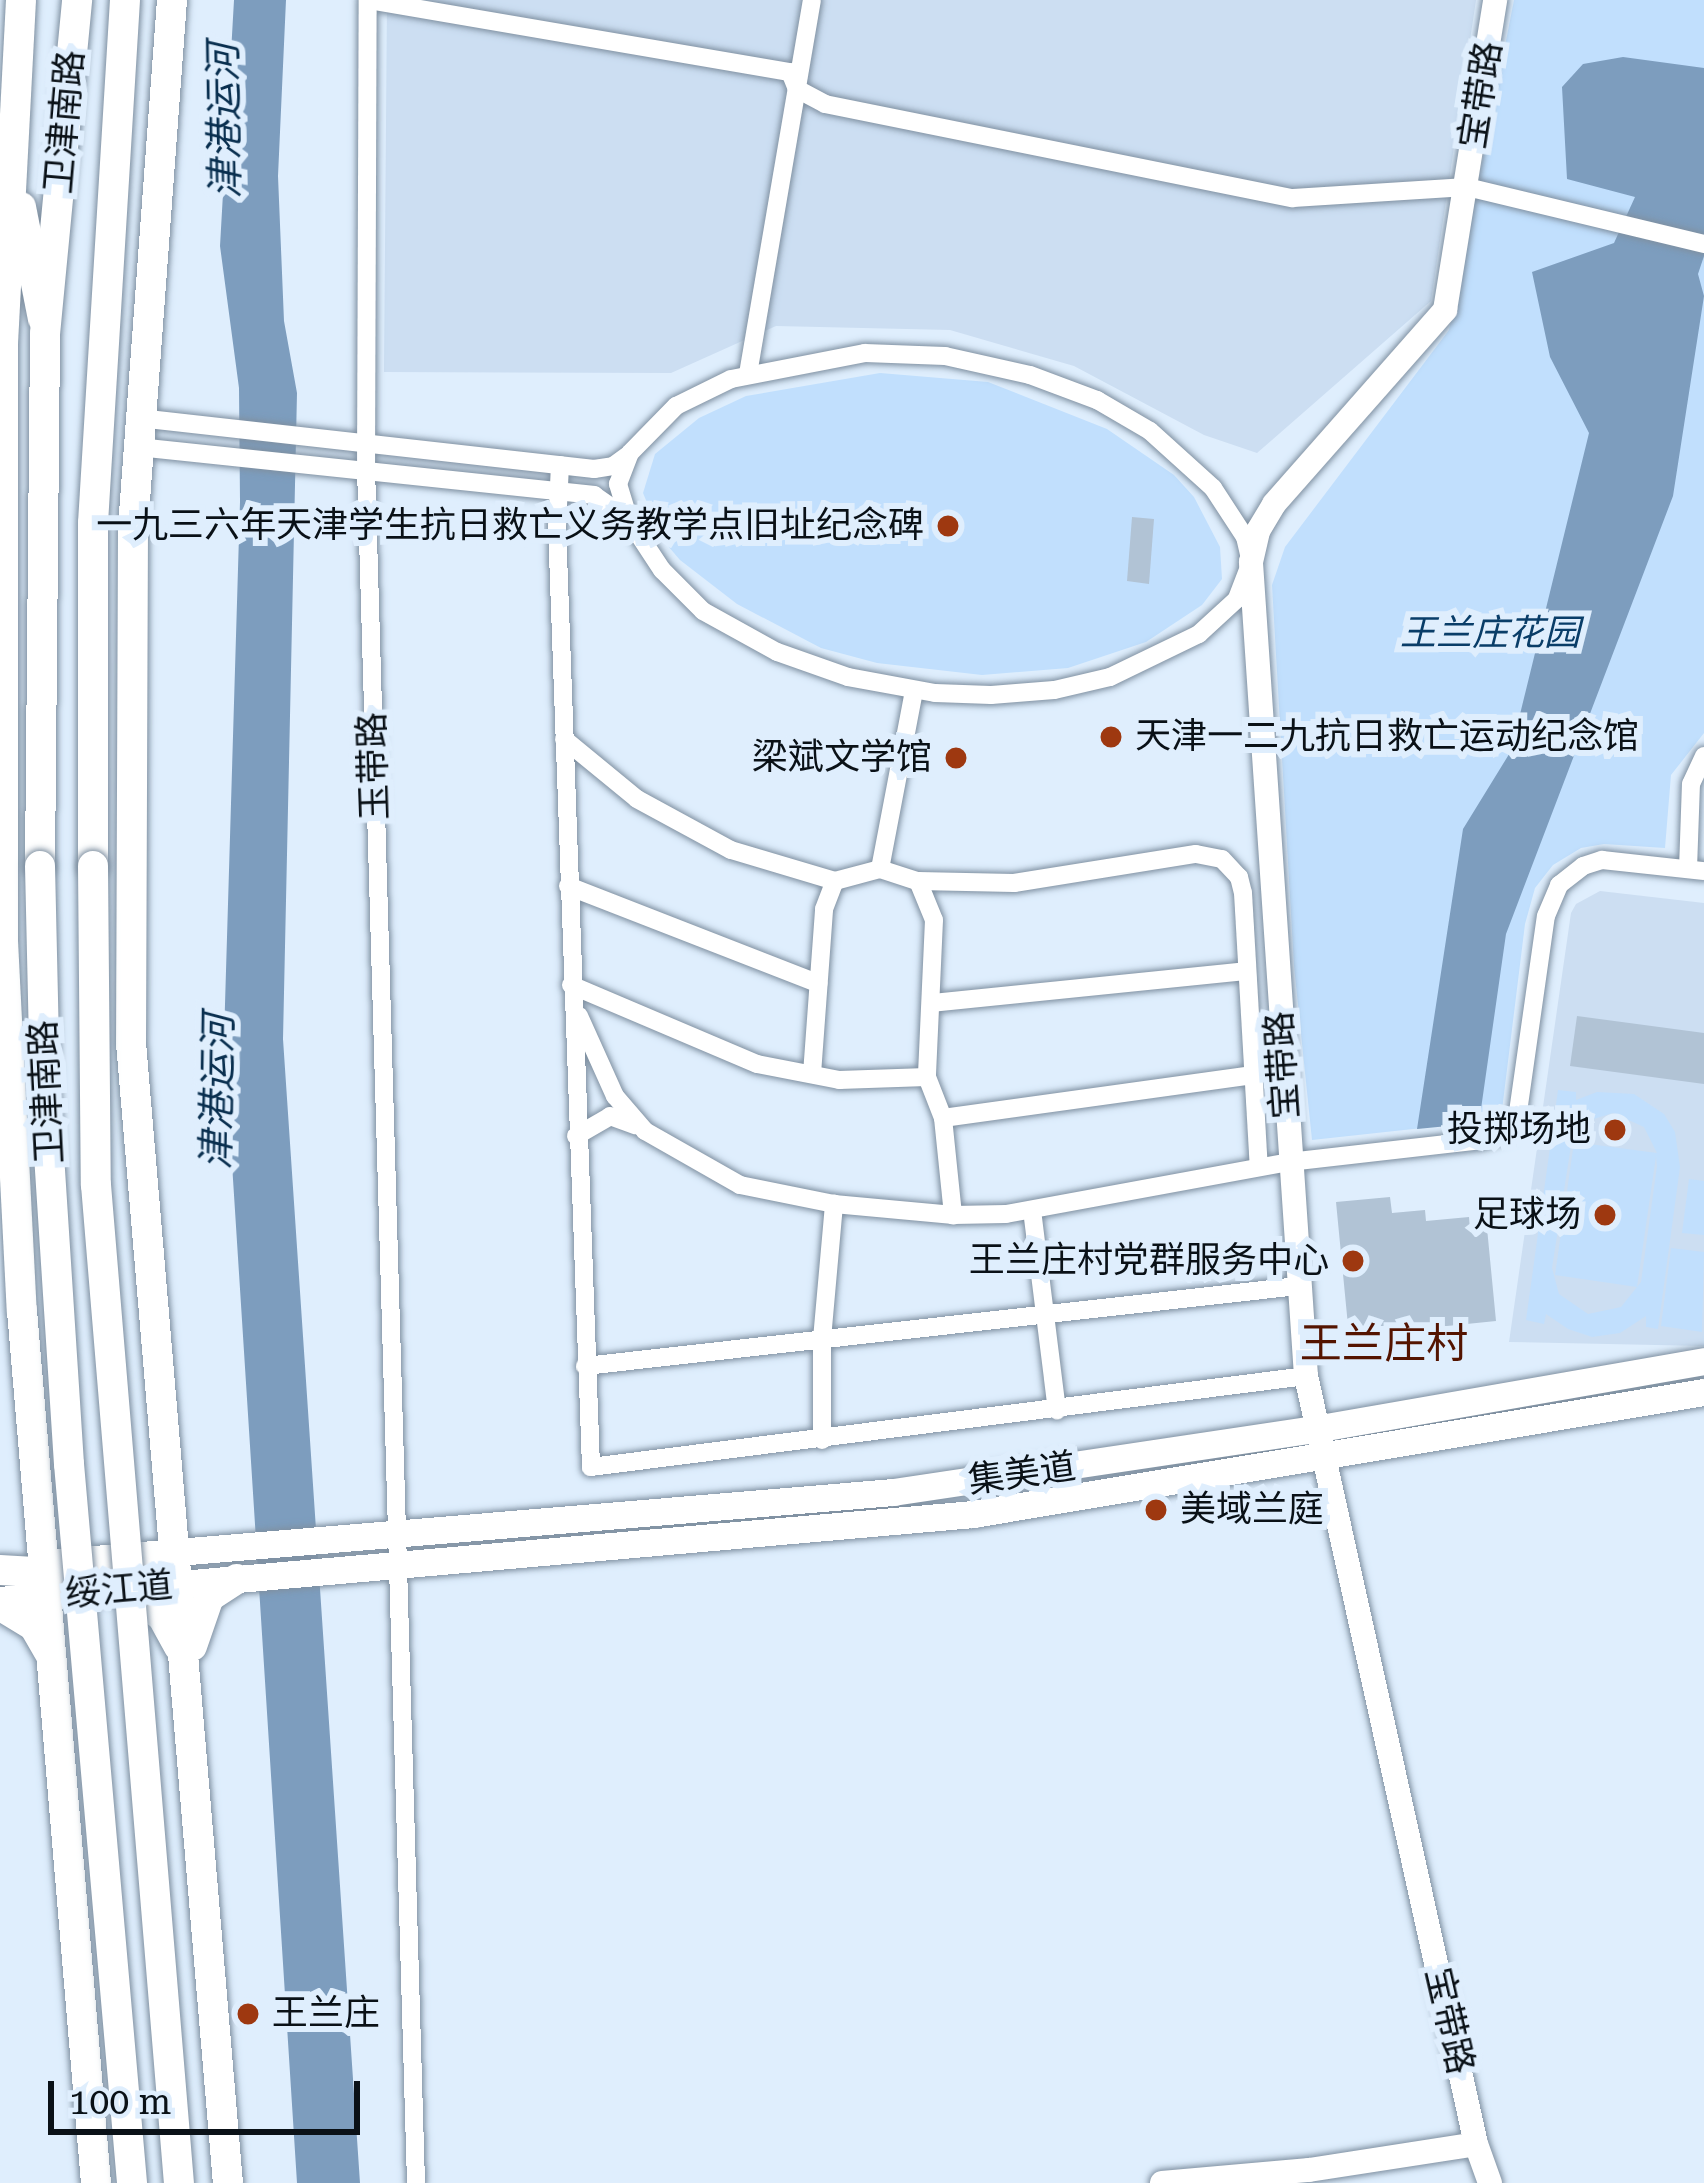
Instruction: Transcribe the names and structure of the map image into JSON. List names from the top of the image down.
{
  "streets": {
    "main road": ["卫津南路", "集美道", "绥江道"],
    "street": ["宝带路", "玉带路"]
  },
  "crossings": [
    ["宝带路", "集美道"],
    ["玉带路", "集美道"],
    ["集美道", "绥江道"]
  ],
  "districts": ["王兰庄村"],
  "water": ["津港运河"],
  "parks": ["王兰庄花园"],
  "places": [
    "一九三六年天津学生抗日救亡义务教学点旧址纪念碑",
    "天津一二九抗日救亡运动纪念馆",
    "梁斌文学馆",
    "投掷场地",
    "足球场",
    "王兰庄村党群服务中心",
    "美域兰庭",
    "王兰庄"
  ],
  "scale_bar": "100 m"
}
